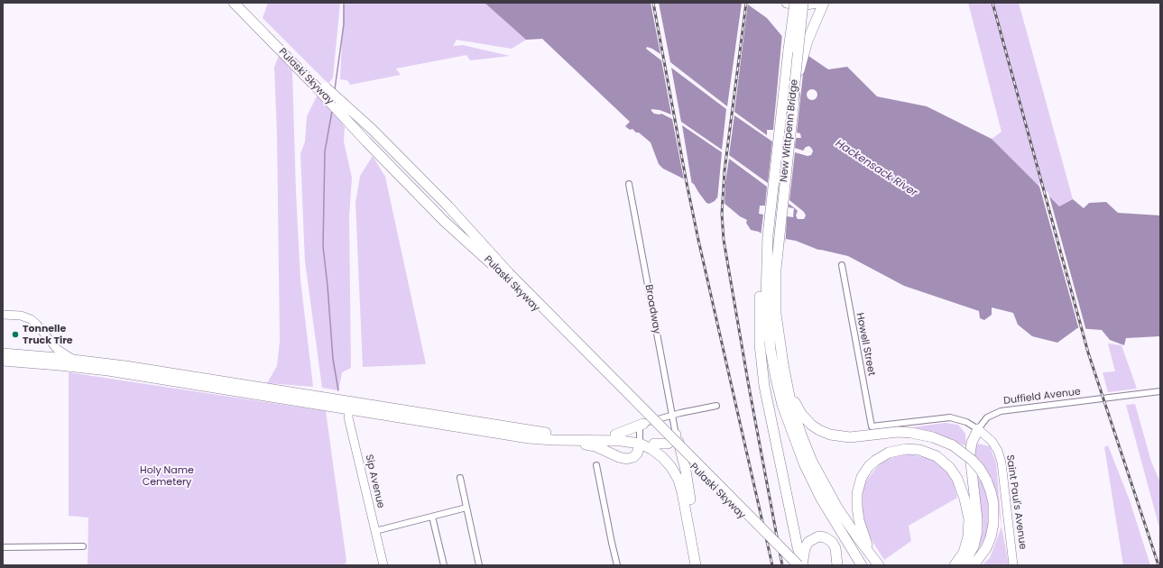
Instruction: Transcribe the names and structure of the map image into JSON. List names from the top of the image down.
{
  "streets": {
    "highway": ["Pulaski Skyway", "New Wittpenn Bridge"],
    "street": [
      "Broadway",
      "Howell Street",
      "Duffield Avenue",
      "Sip Avenue",
      "Saint Paul's Avenue"
    ]
  },
  "crossings": [
    ["Howell Street", "Duffield Avenue"],
    ["Howell Street", "Saint Paul's Avenue"],
    ["Duffield Avenue", "Saint Paul's Avenue"]
  ],
  "water": ["Hackensack River"],
  "parks": ["Holy Name Cemetery"],
  "places": ["Tonnelle Truck Tire"]
}
